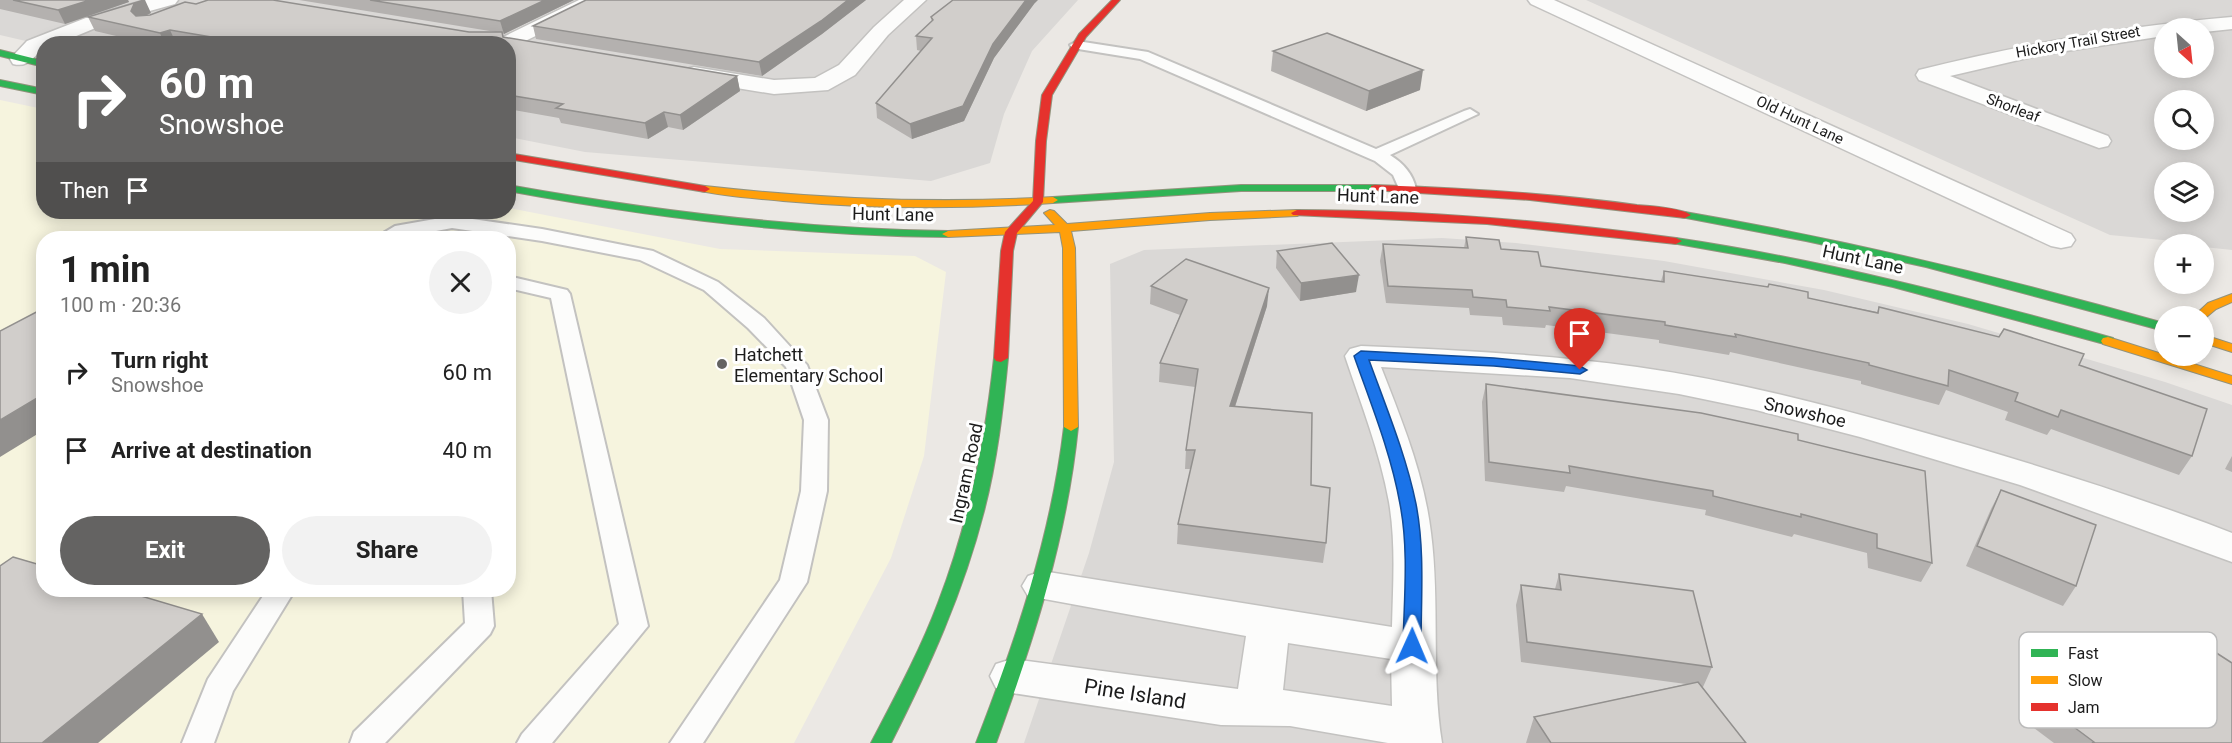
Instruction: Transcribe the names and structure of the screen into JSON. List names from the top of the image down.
{
  "streets": {
    "main road": ["Hunt Lane", "Ingram Road"],
    "street": [
      "Hickory Trail Street",
      "Shorleaf",
      "Old Hunt Lane",
      "Snowshoe",
      "Pine Island"
    ]
  },
  "crossings": [
    ["Hickory Trail Street", "Shorleaf"],
    ["Hunt Lane", "Ingram Road"]
  ],
  "places": ["Hatchett Elementary School"],
  "legend": ["Fast", "Slow", "Jam"],
  "north": "bottom right",
  "page": {
    "map_buttons": ["+", "−"],
    "turn": ["60 m", "Snowshoe"],
    "then": "Then",
    "heading": ["1 min", "100 m · 20:36"],
    "list": [
      {
        "name": "Turn right",
        "note": "Snowshoe",
        "value": "60 m"
      },
      {
        "name": "Arrive at destination",
        "value": "40 m"
      }
    ],
    "buttons": ["Exit", "Share"]
  }
}
